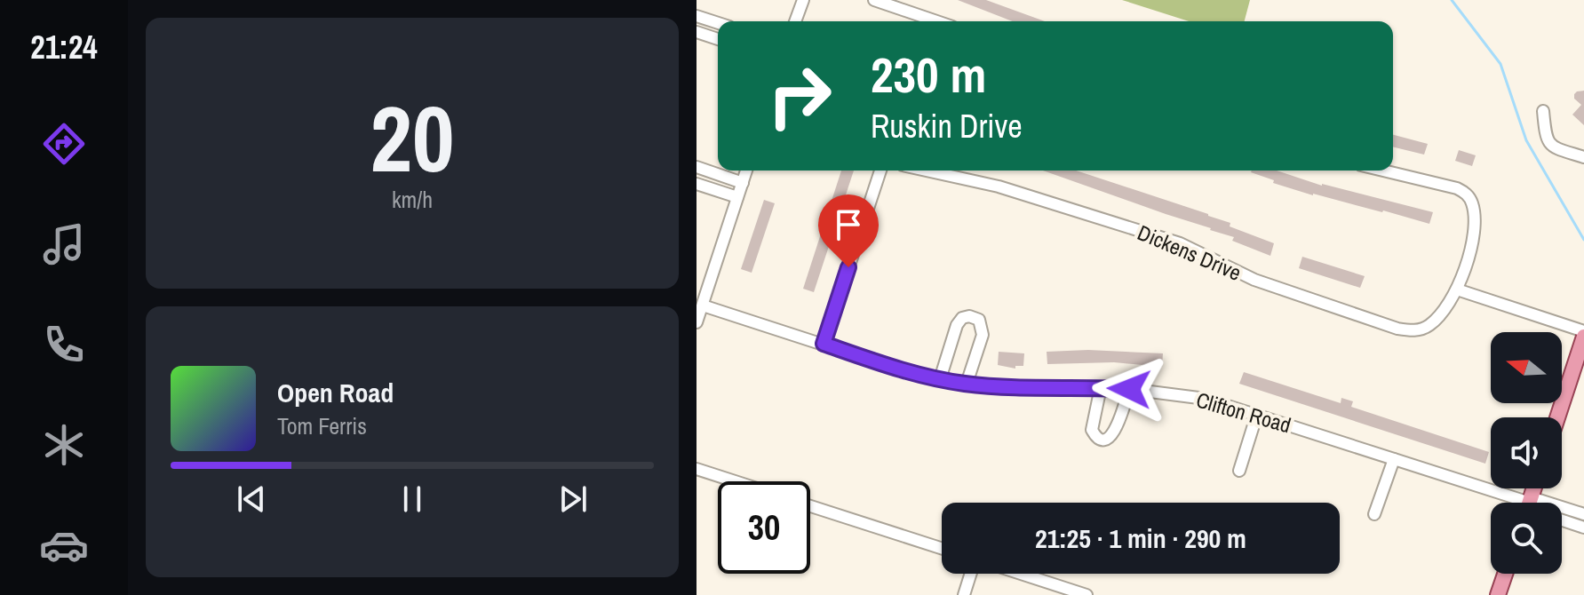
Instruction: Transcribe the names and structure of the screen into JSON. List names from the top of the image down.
{
  "streets": {
    "street": ["Dickens Drive", "Clifton Road"]
  },
  "north": "left",
  "page": {
    "tabs": "21:24",
    "tile": ["20", "km/h"],
    "turn": ["230 m", "Ruskin Drive"],
    "song": ["Open Road", "Tom Ferris"],
    "limit": "30",
    "trip": "21:25 · 1 min · 290 m"
  }
}
